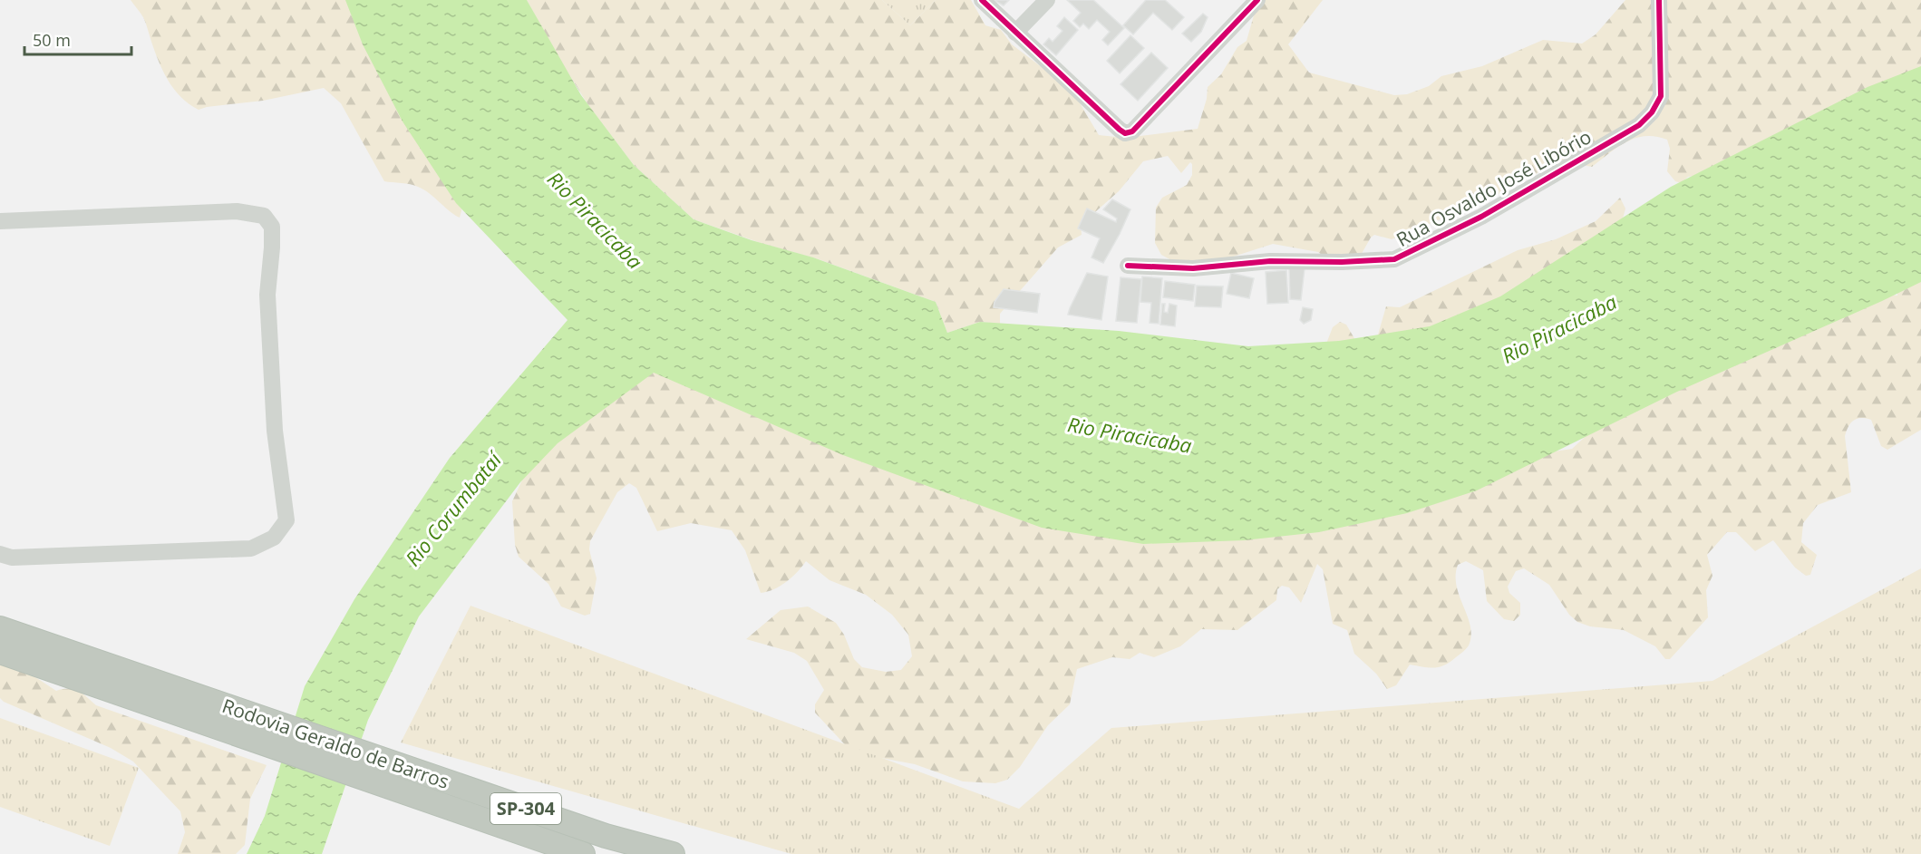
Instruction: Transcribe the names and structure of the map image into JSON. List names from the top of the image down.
{
  "streets": {
    "highway": ["Rodovia Geraldo de Barros", "SP-304"],
    "street": ["Rua Osvaldo José Libório"]
  },
  "water": ["Rio Piracicaba", "Rio Corumbataí"],
  "scale_bar": "50 m"
}
